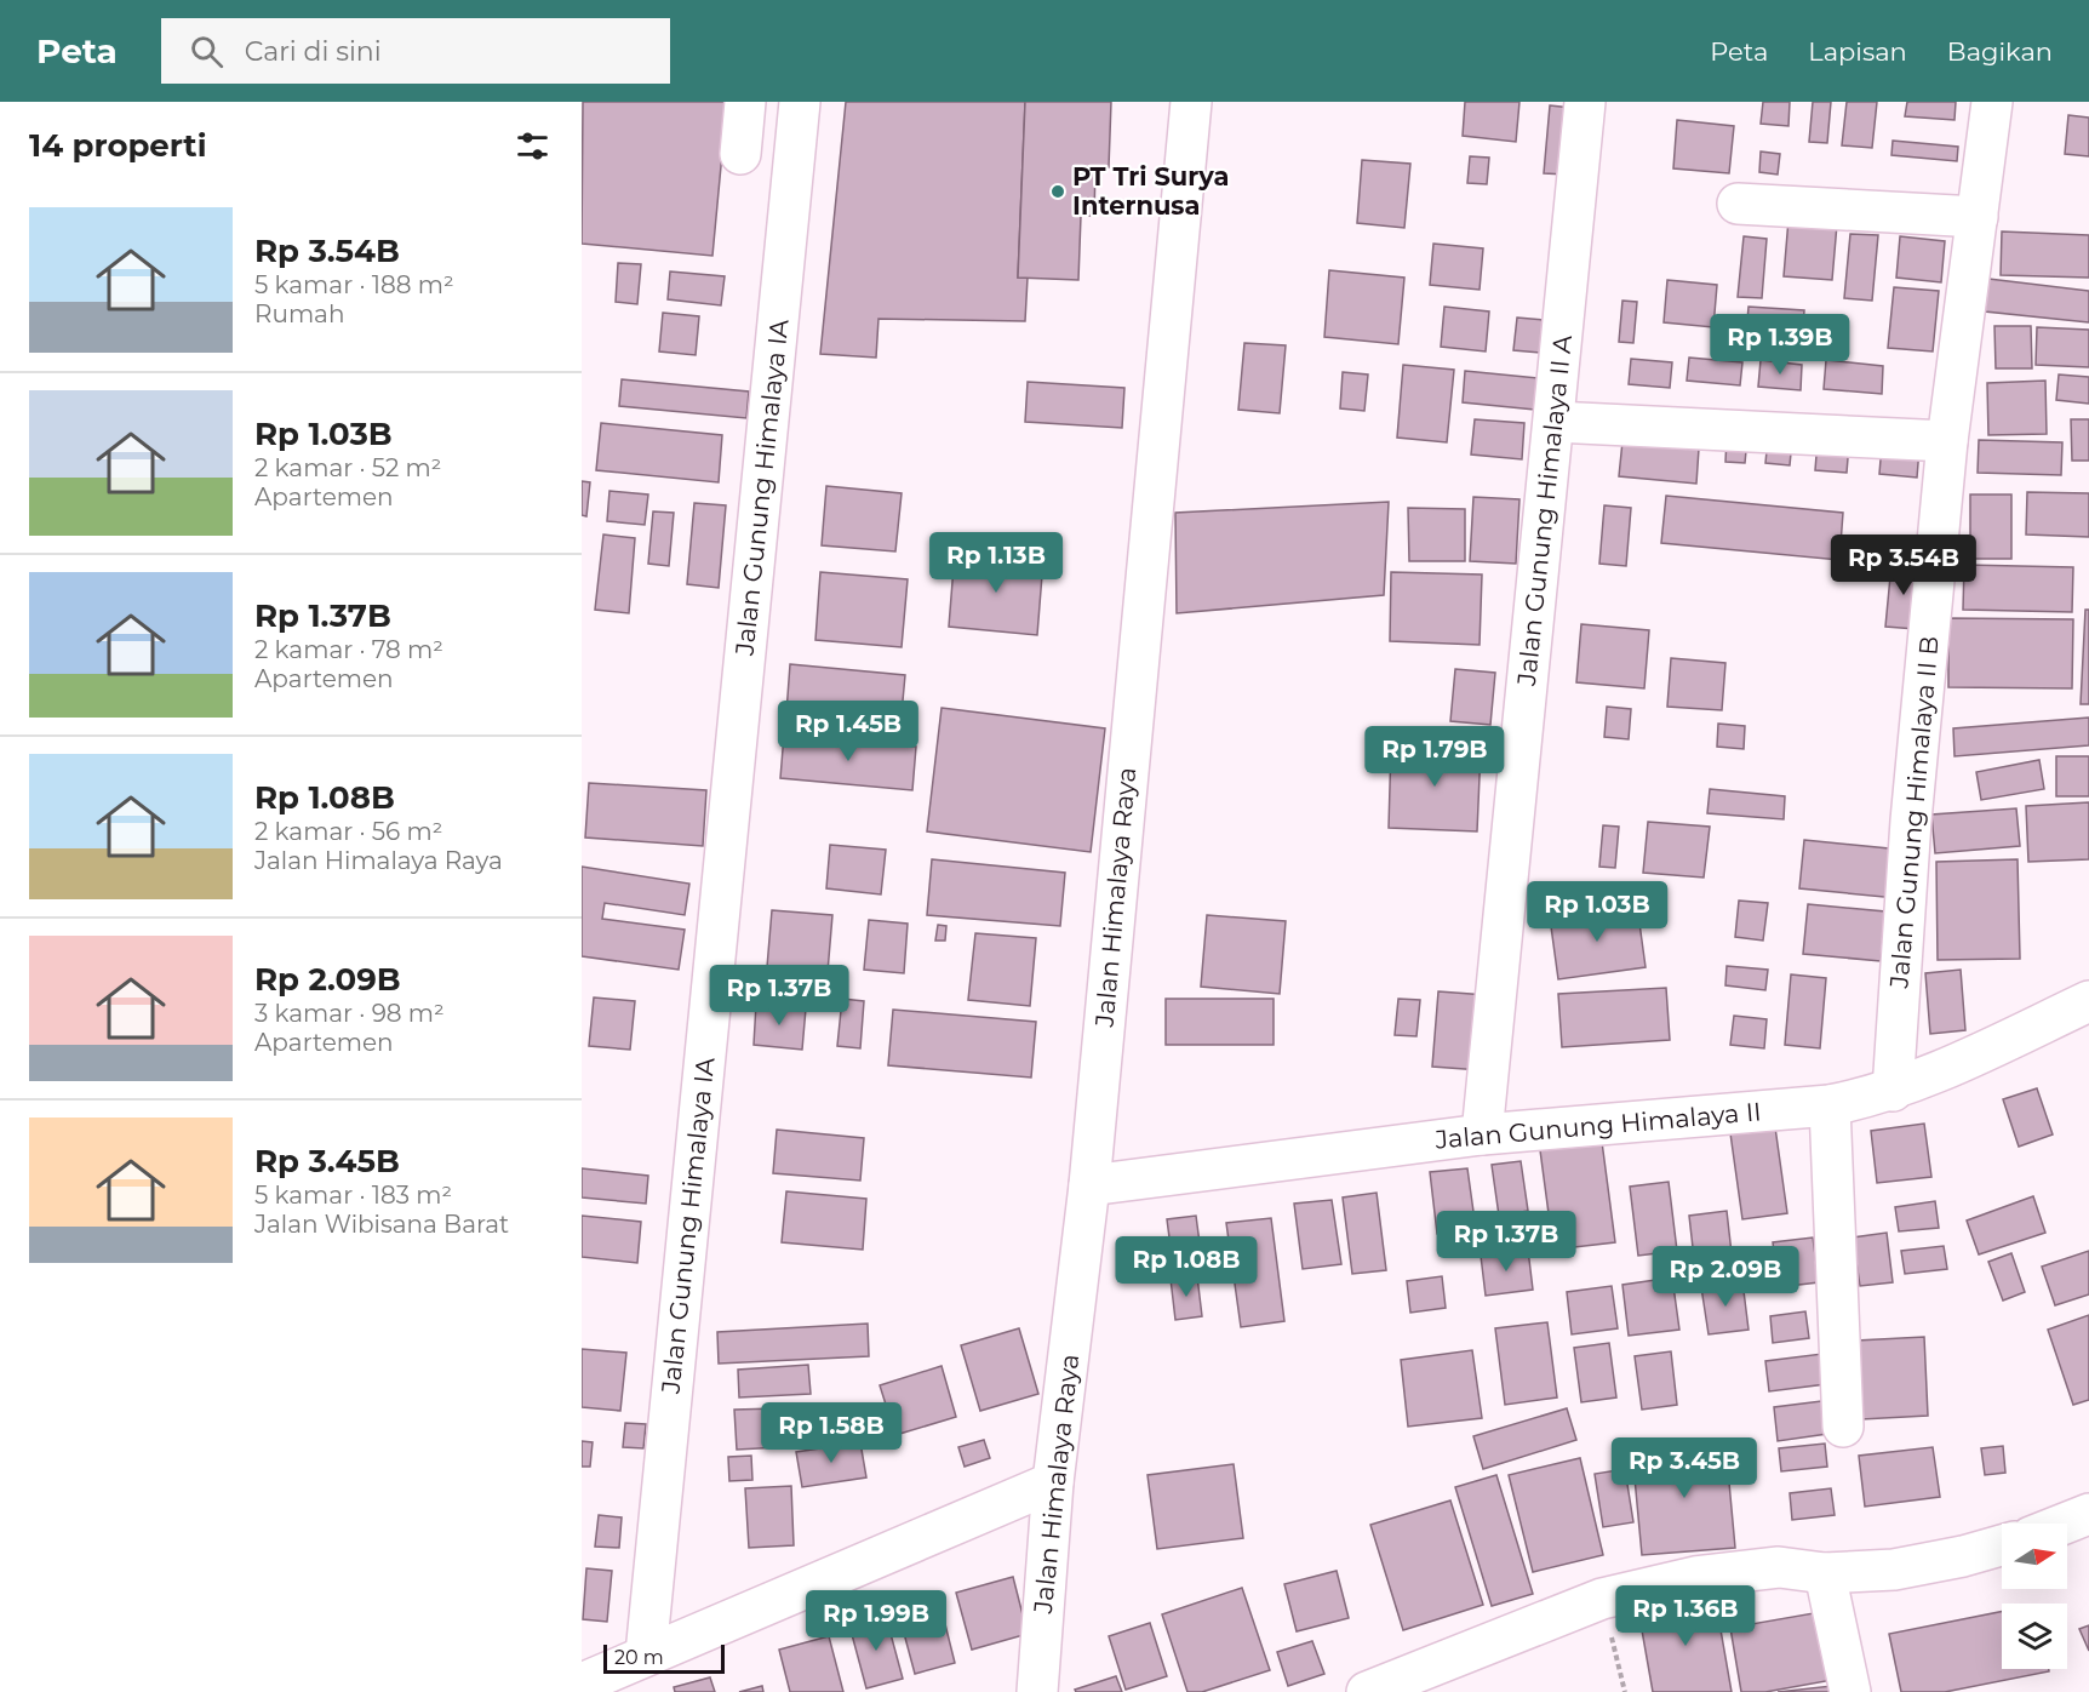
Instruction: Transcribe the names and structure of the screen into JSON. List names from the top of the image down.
{
  "streets": {
    "street": [
      "Jalan Gunung Himalaya IA",
      "Jalan Gunung Himalaya II A",
      "Jalan Gunung Himalaya II B",
      "Jalan Himalaya Raya",
      "Jalan Gunung Himalaya II"
    ]
  },
  "crossings": [
    ["Jalan Gunung Himalaya II A", "Jalan Gunung Himalaya II"],
    ["Jalan Gunung Himalaya II B", "Jalan Gunung Himalaya II"],
    ["Jalan Himalaya Raya", "Jalan Gunung Himalaya II"]
  ],
  "places": ["PT Tri Surya Internusa"],
  "scale_bar": "20 m",
  "north": "right",
  "page": {
    "header": "Peta",
    "search": "Cari di sini",
    "nav": ["Peta", "Lapisan", "Bagikan"],
    "heading": "14 properti",
    "list": [
      {
        "name": "Rp 3.54B",
        "note": "5 kamar · 188 m² · Rumah"
      },
      {
        "name": "Rp 1.03B",
        "note": "2 kamar · 52 m² · Apartemen"
      },
      {
        "name": "Rp 1.37B",
        "note": "2 kamar · 78 m² · Apartemen"
      },
      {
        "name": "Rp 1.08B",
        "note": "2 kamar · 56 m² · Jalan Himalaya Raya"
      },
      {
        "name": "Rp 2.09B",
        "note": "3 kamar · 98 m² · Apartemen"
      },
      {
        "name": "Rp 3.45B",
        "note": "5 kamar · 183 m² · Jalan Wibisana Barat"
      }
    ],
    "price": [
      "Rp 1.39B",
      "Rp 1.13B",
      "Rp 3.54B",
      "Rp 1.45B",
      "Rp 1.79B",
      "Rp 1.03B",
      "Rp 1.37B",
      "Rp 1.37B",
      "Rp 1.08B",
      "Rp 2.09B",
      "Rp 1.58B",
      "Rp 3.45B",
      "Rp 1.36B",
      "Rp 1.99B"
    ],
    "scale": "20 m"
  }
}
